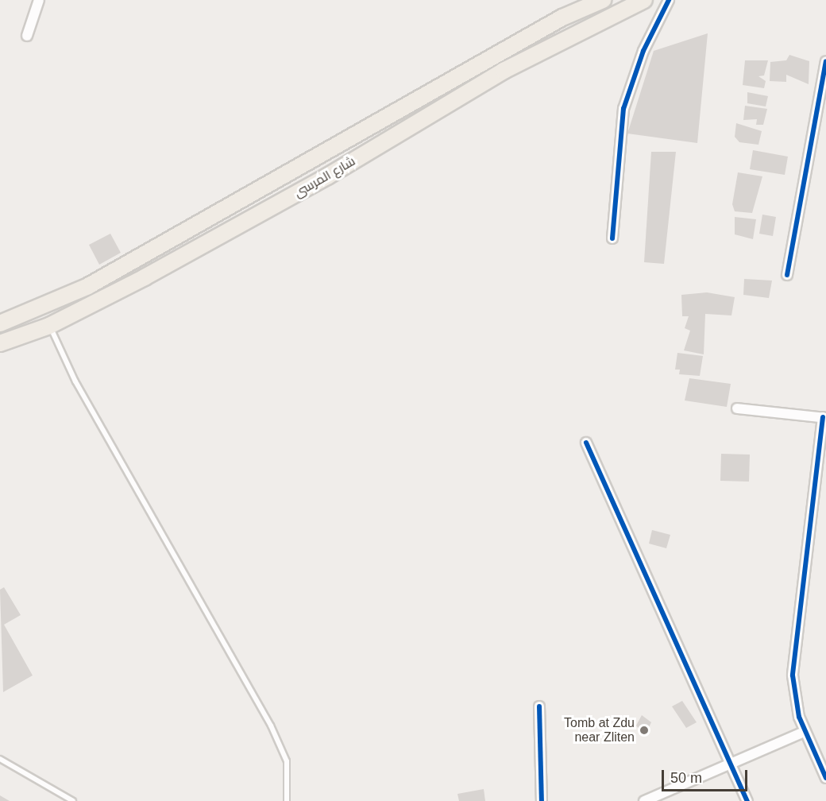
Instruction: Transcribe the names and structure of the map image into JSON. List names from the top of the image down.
{
  "streets": {
    "main road": ["شارع المرسى"]
  },
  "places": ["Tomb at Zdu near Zliten"],
  "scale_bar": "50 m"
}
